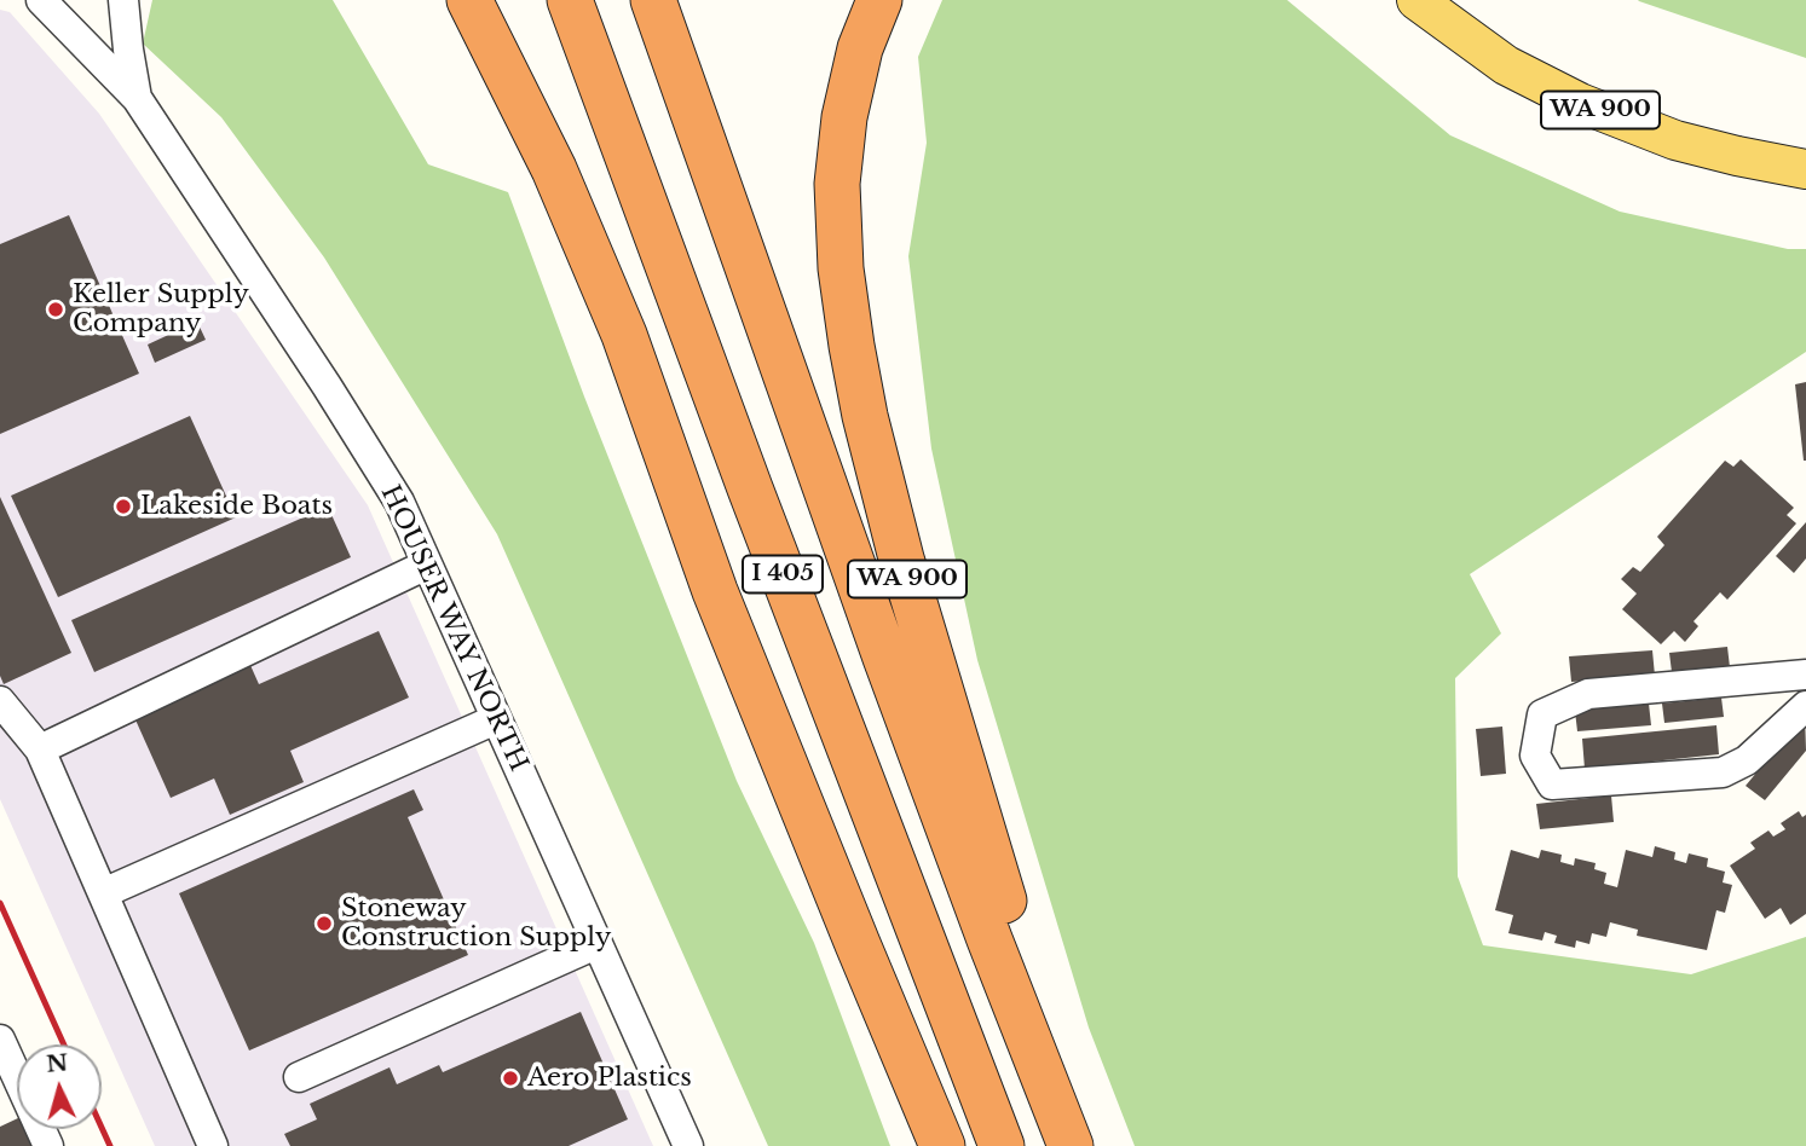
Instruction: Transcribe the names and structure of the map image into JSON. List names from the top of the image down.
{
  "streets": {
    "highway": ["WA 900", "I 405"],
    "street": ["HOUSER WAY NORTH"]
  },
  "crossings": [
    ["WA 900", "I 405"]
  ],
  "places": [
    "Keller Supply Company",
    "Lakeside Boats",
    "Stoneway Construction Supply",
    "Aero Plastics"
  ],
  "north": "top"
}
